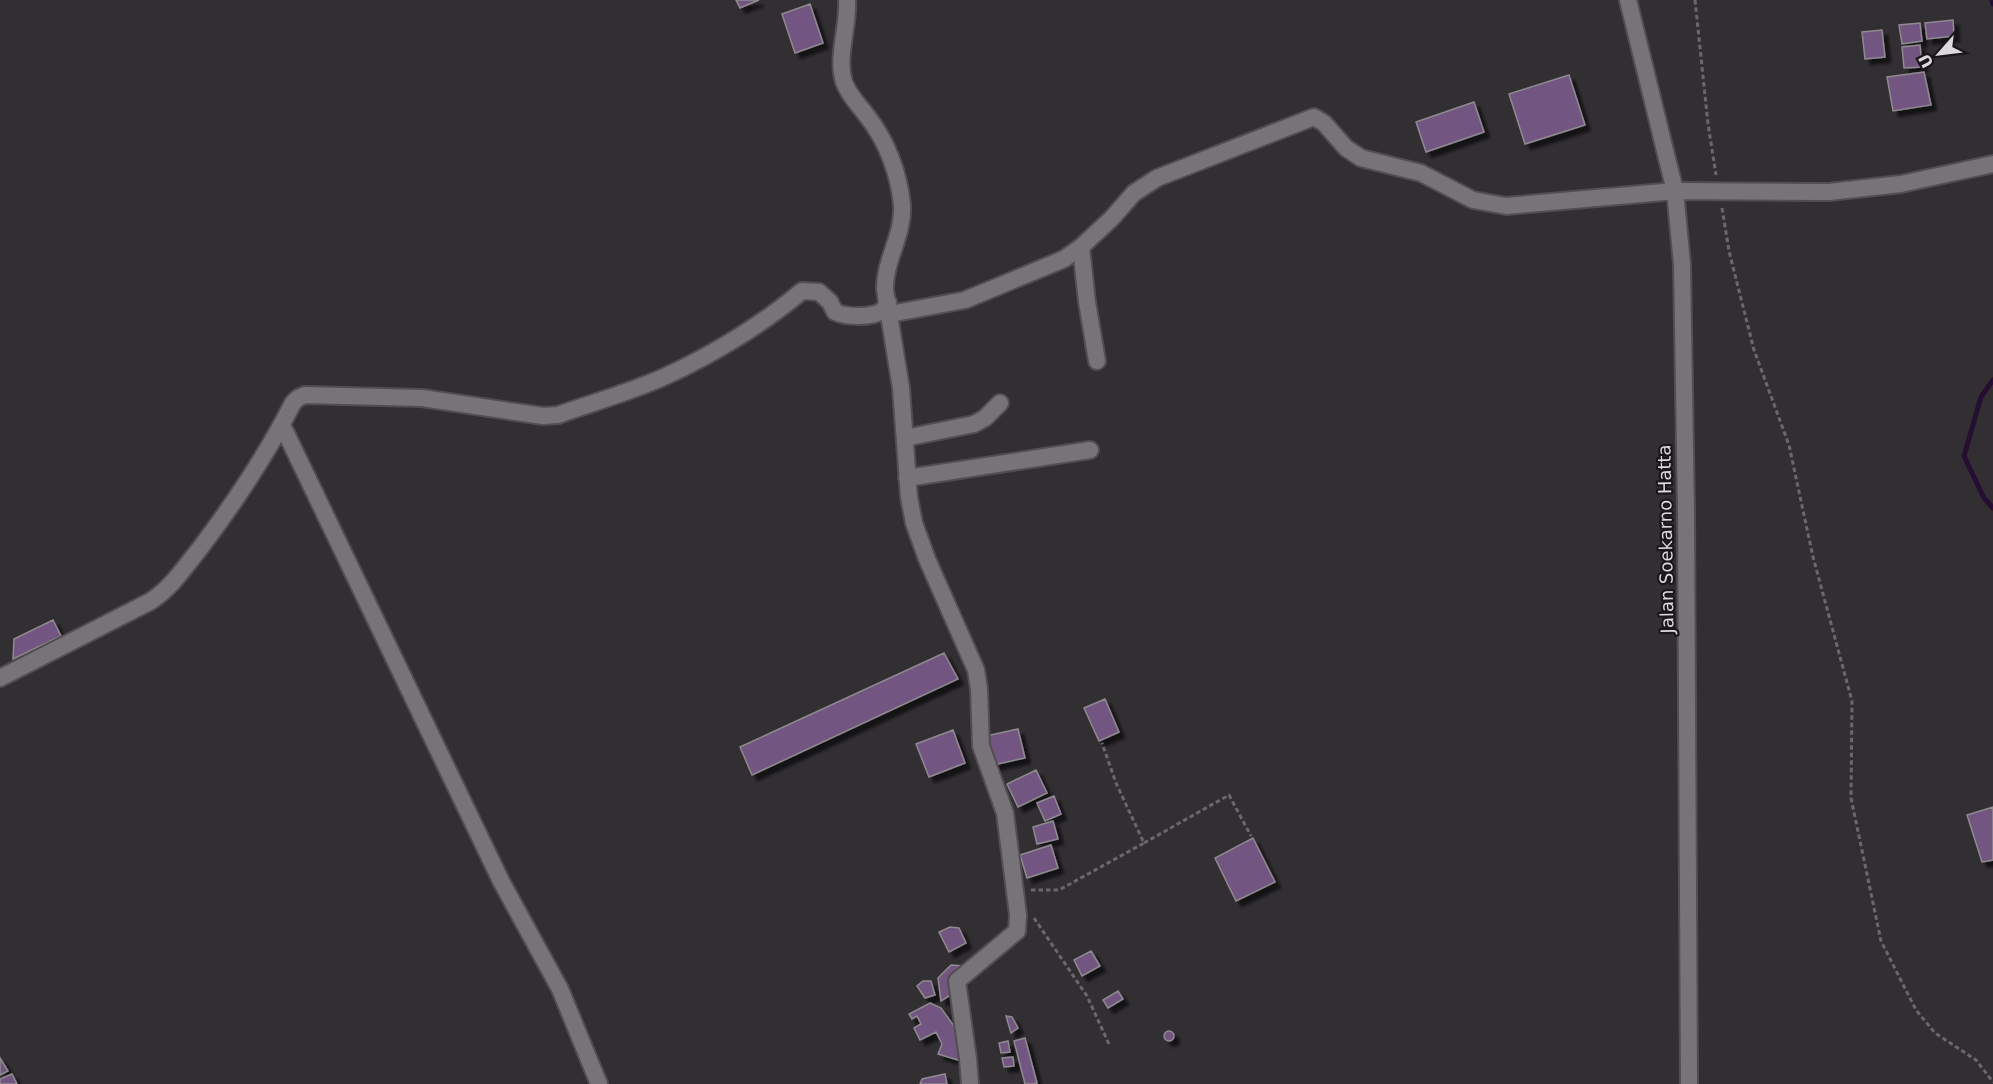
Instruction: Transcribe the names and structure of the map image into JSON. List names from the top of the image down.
{
  "streets": {
    "street": ["Jalan Soekarno Hatta"]
  },
  "north": "bottom left"
}
